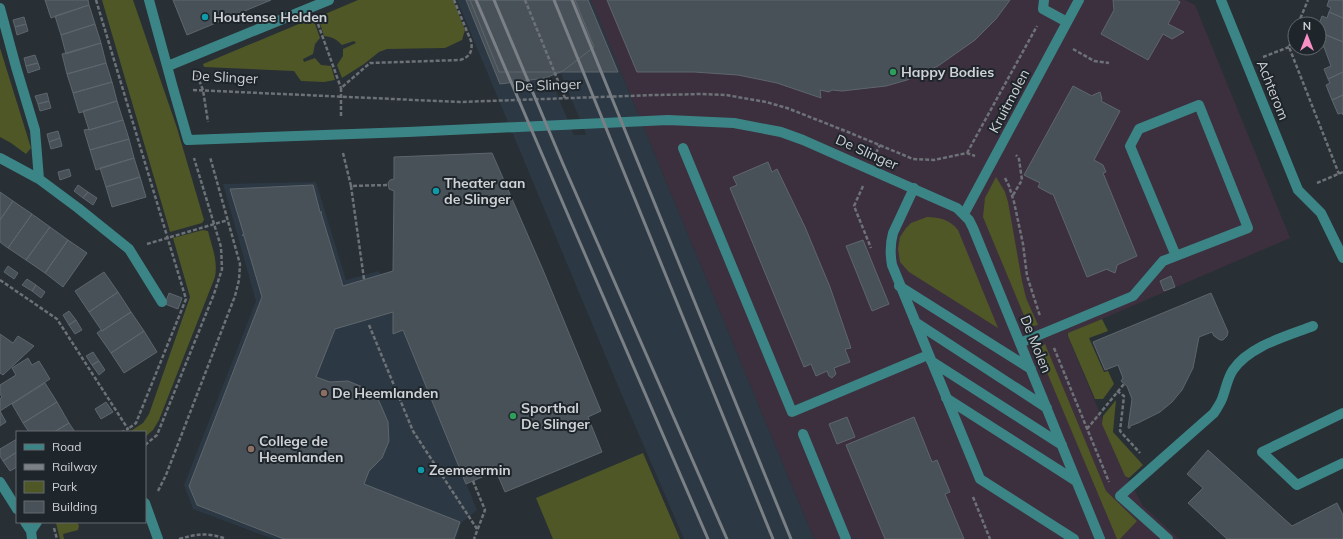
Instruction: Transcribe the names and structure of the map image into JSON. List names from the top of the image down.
{
  "streets": {
    "street": [
      "De Slinger",
      "Achterom",
      "Kruitmolen",
      "De Molen"
    ]
  },
  "crossings": [
    ["De Slinger", "Kruitmolen"],
    ["De Slinger", "De Molen"],
    ["Kruitmolen", "De Molen"]
  ],
  "places": [
    "Houtense Helden",
    "Happy Bodies",
    "Theater aan de Slinger",
    "De Heemlanden",
    "Sporthal De Slinger",
    "College de Heemlanden",
    "Zeemeermin"
  ],
  "legend": [
    "Road",
    "Railway",
    "Park",
    "Building"
  ],
  "north": "top"
}
